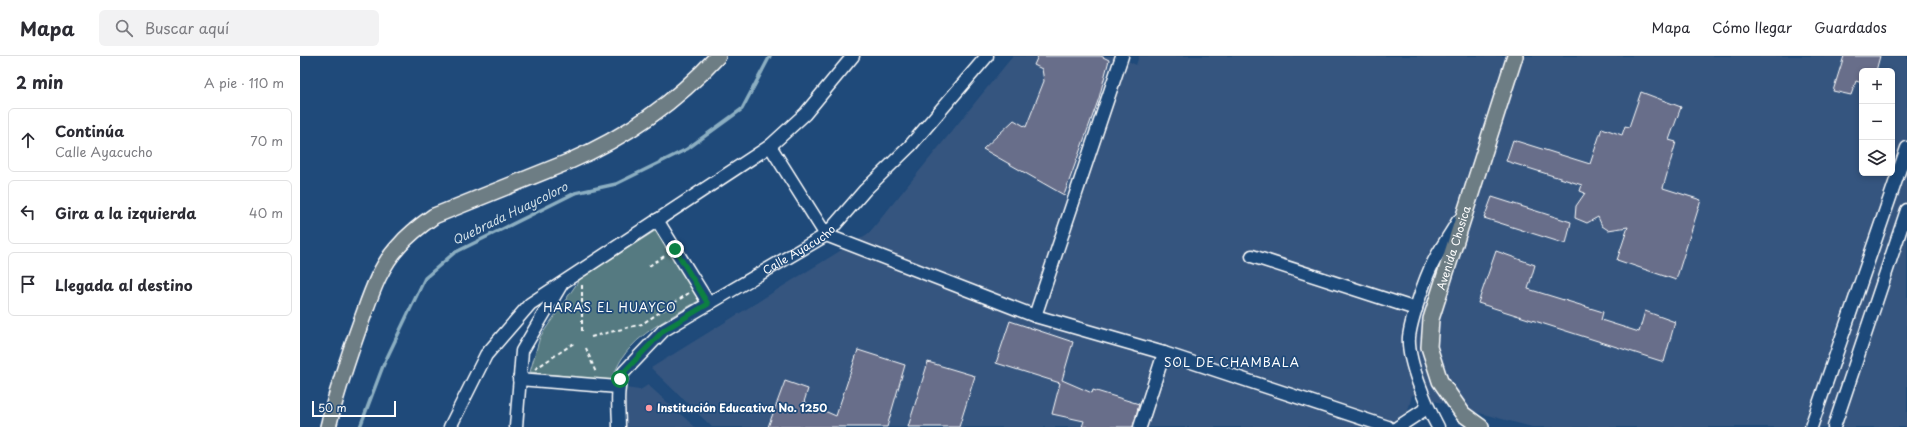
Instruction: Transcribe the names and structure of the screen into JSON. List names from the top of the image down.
{
  "streets": {
    "main road": ["Avenida Chosica"],
    "street": ["Calle Ayacucho"]
  },
  "districts": ["HARAS EL HUAYCO", "SOL DE CHAMBALA"],
  "water": ["Quebrada Huaycoloro"],
  "places": ["Institución Educativa No. 1250"],
  "scale_bar": "50 m",
  "page": {
    "header": "Mapa",
    "search": "Buscar aquí",
    "nav": ["Mapa", "Cómo llegar", "Guardados"],
    "heading": ["2 min", "A pie · 110 m"],
    "map_buttons": ["+", "−"],
    "list": [
      ["Continúa", "Calle Ayacucho", "70 m"],
      ["Gira a la izquierda", "40 m"],
      "Llegada al destino"
    ],
    "scale": "50 m"
  }
}
